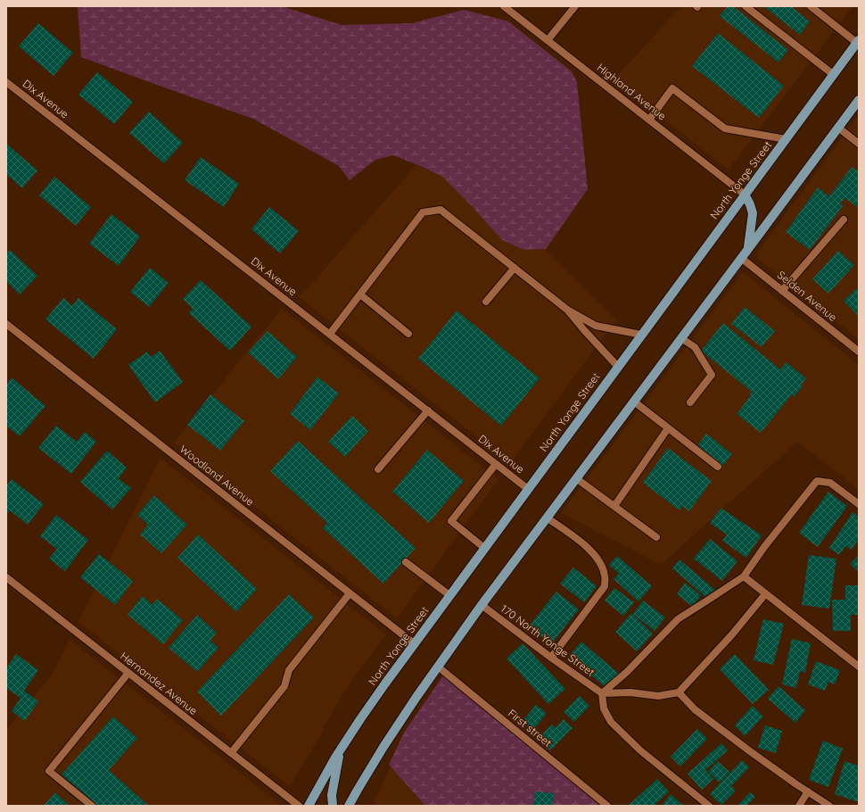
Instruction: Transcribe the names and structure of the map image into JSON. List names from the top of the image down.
{
  "streets": {
    "main road": ["North Yonge Street"],
    "street": [
      "Highland Avenue",
      "Dix Avenue",
      "Selden Avenue",
      "Woodland Avenue",
      "170 North Yonge Street",
      "Hernandez Avenue",
      "First street"
    ]
  },
  "crossings": [
    ["Highland Avenue", "North Yonge Street"],
    ["Dix Avenue", "North Yonge Street"],
    ["North Yonge Street", "Woodland Avenue"]
  ]
}
